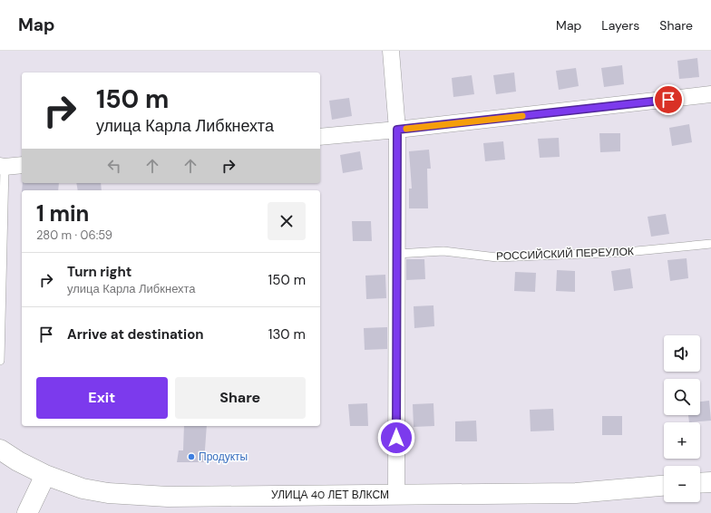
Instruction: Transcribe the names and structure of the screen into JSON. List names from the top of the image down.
{
  "streets": {
    "street": ["УЛИЦА 40 ЛЕТ ВЛКСМ"],
    "lane": ["РОССИЙСКИЙ ПЕРЕУЛОК"]
  },
  "places": ["Продукты"],
  "page": {
    "header": "Map",
    "nav": ["Map", "Layers", "Share"],
    "turn": ["150 m", "улица Карла Либкнехта"],
    "heading": ["1 min", "280 m · 06:59"],
    "list": [
      {
        "name": "Turn right",
        "note": "улица Карла Либкнехта",
        "value": "150 m"
      },
      {
        "name": "Arrive at destination",
        "value": "130 m"
      }
    ],
    "map_buttons": ["+", "−"],
    "buttons": ["Exit", "Share"]
  }
}
